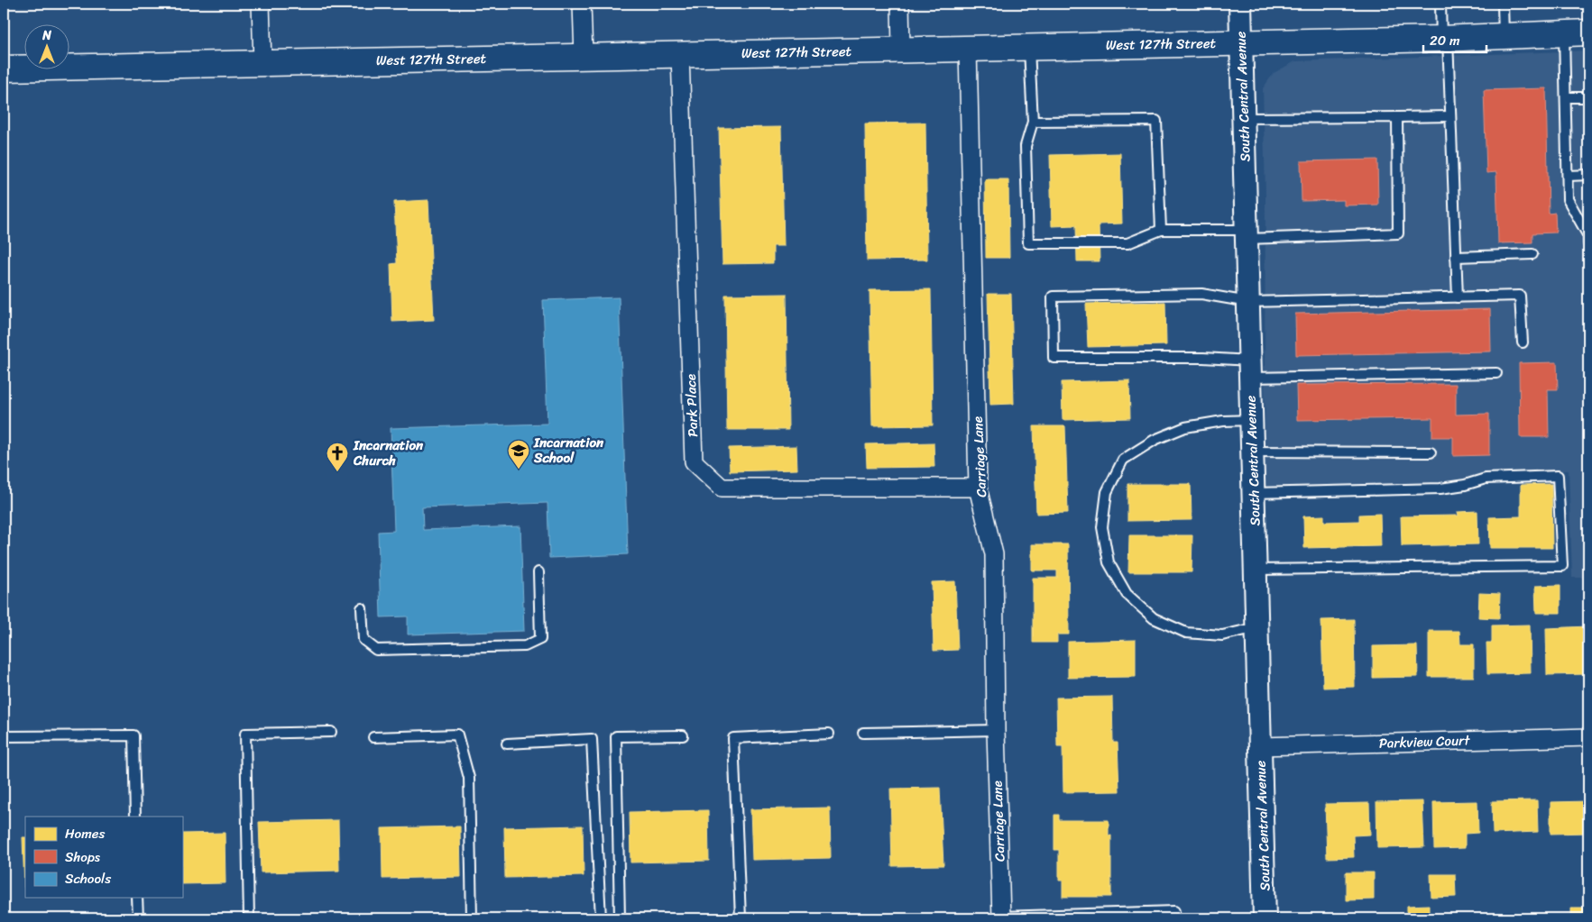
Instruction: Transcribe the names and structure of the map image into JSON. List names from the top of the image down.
{
  "streets": {
    "main road": ["West 127th Street"],
    "street": [
      "South Central Avenue",
      "Park Place",
      "Carriage Lane",
      "Parkview Court"
    ]
  },
  "crossings": [
    ["West 127th Street", "South Central Avenue"],
    ["West 127th Street", "Park Place"],
    ["West 127th Street", "Carriage Lane"],
    ["South Central Avenue", "Parkview Court"],
    ["Park Place", "Carriage Lane"]
  ],
  "places": {
    "school or university": ["Incarnation School"],
    "church": ["Incarnation Church"]
  },
  "legend": ["Homes", "Shops", "Schools"],
  "scale_bar": "20 m",
  "north": "top"
}
